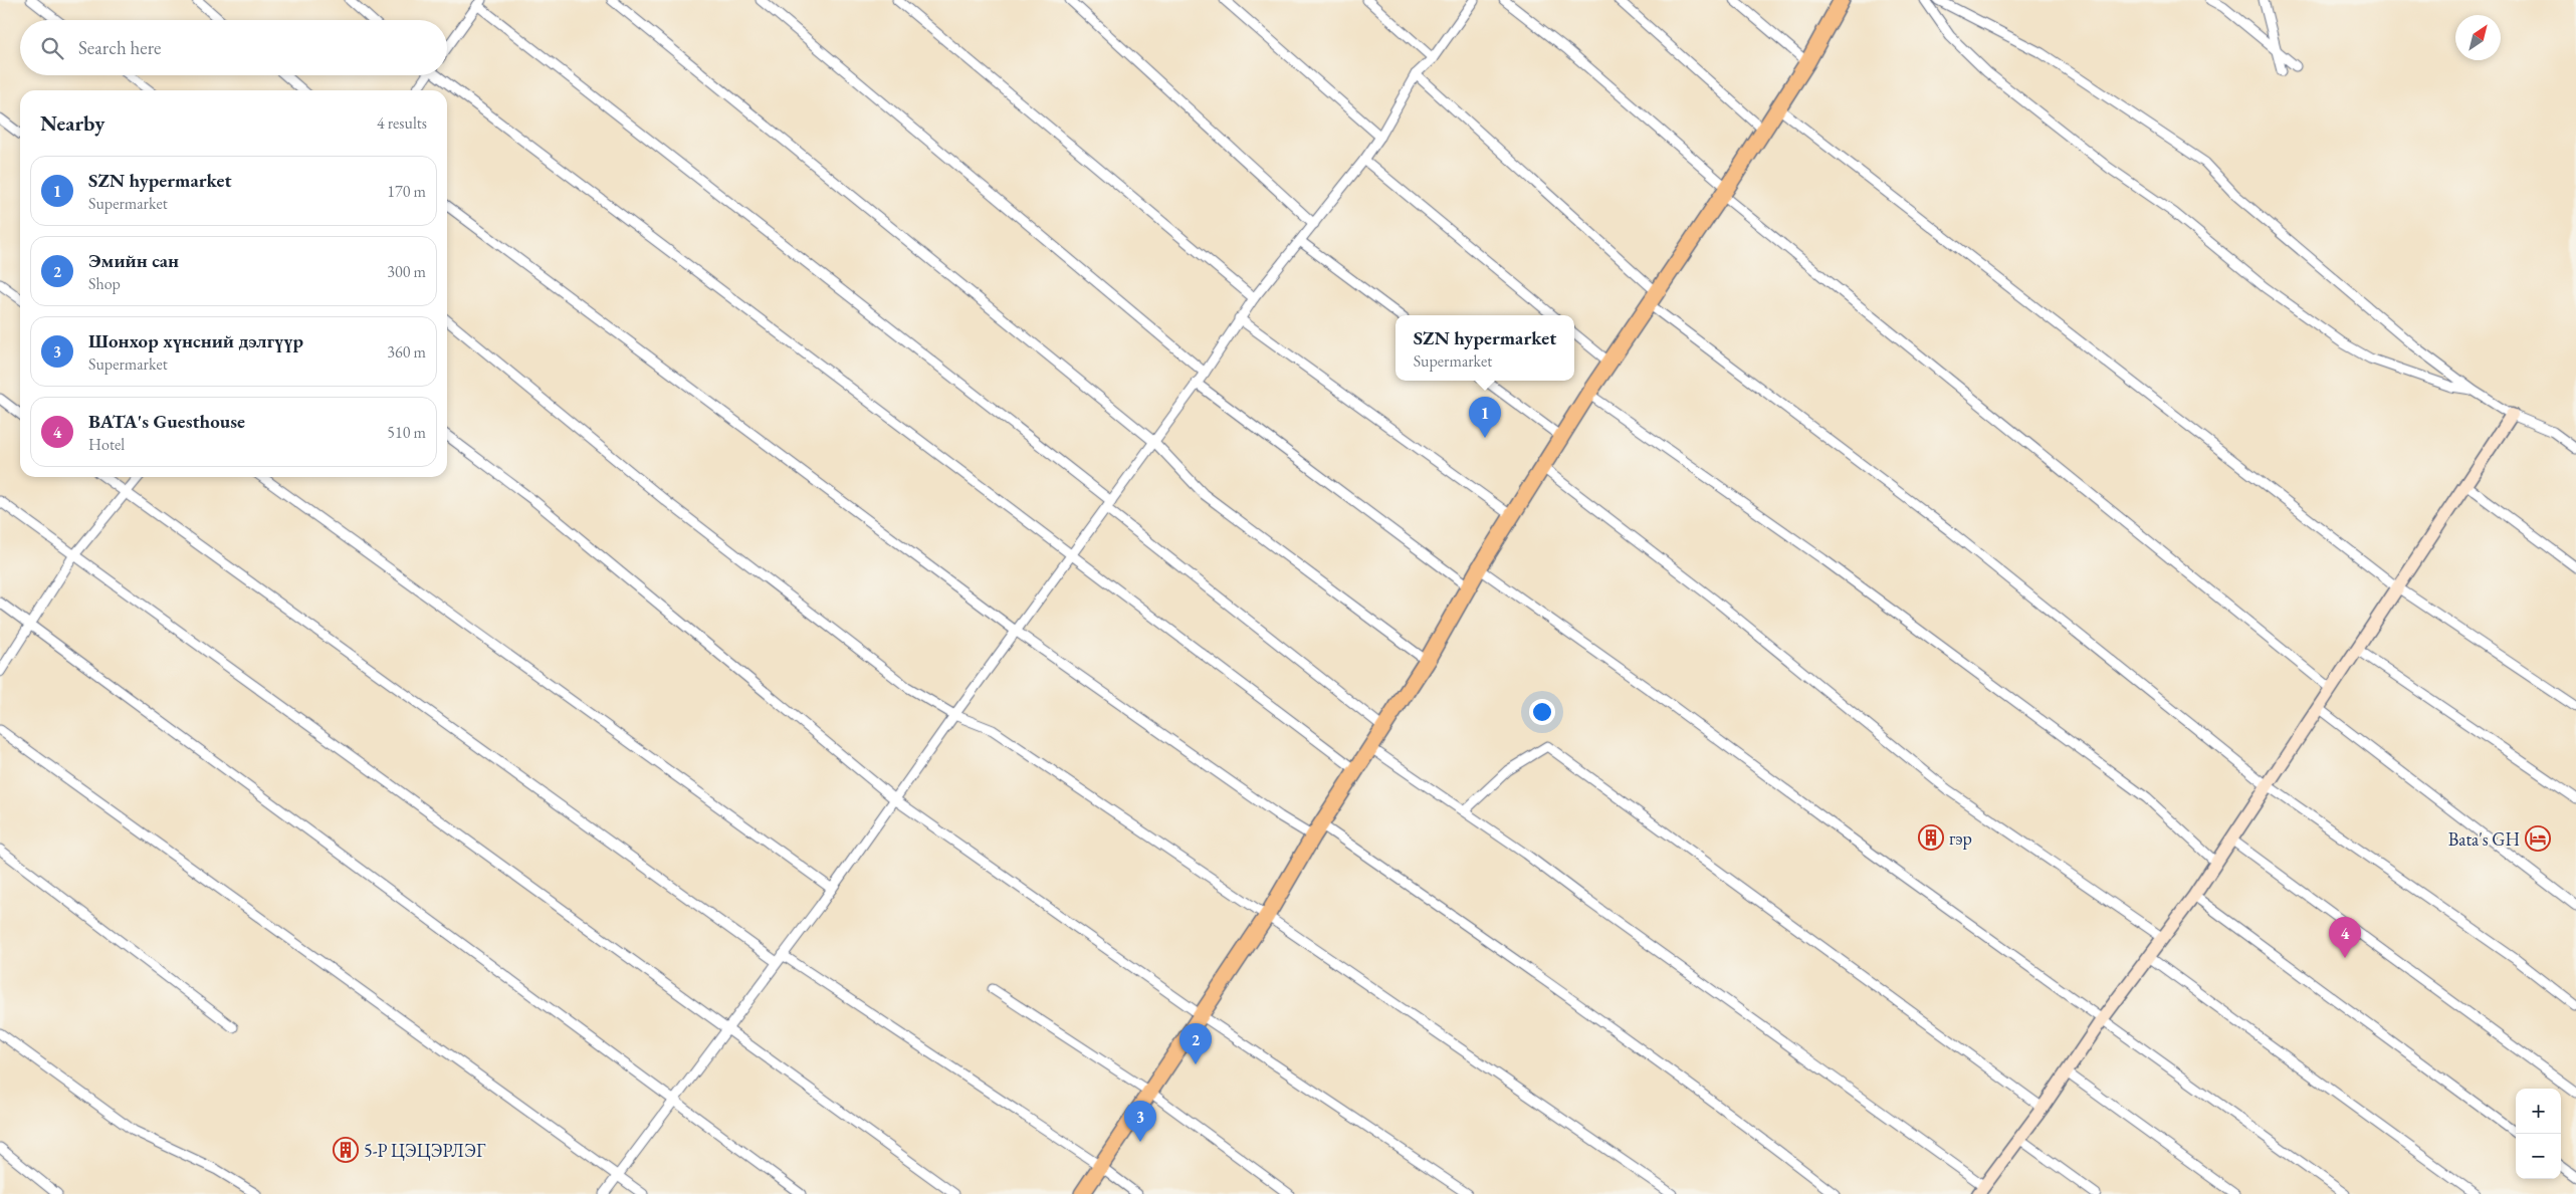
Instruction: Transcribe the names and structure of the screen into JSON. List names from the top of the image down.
{
  "places": {
    "building": ["гэр", "5-Р ЦЭЦЭРЛЭГ"],
    "hotel": ["Bata's GH"]
  },
  "north": "top right",
  "page": {
    "search": "Search here",
    "heading": ["Nearby", "4 results"],
    "list": [
      {
        "mark": "1",
        "name": "SZN hypermarket",
        "note": "Supermarket",
        "value": "170 m"
      },
      {
        "mark": "2",
        "name": "Эмийн сан",
        "note": "Shop",
        "value": "300 m"
      },
      {
        "mark": "3",
        "name": "Шонхор хүнсний дэлгүүр",
        "note": "Supermarket",
        "value": "360 m"
      },
      {
        "mark": "4",
        "name": "BATA's Guesthouse",
        "note": "Hotel",
        "value": "510 m"
      }
    ],
    "popup": ["SZN hypermarket", "Supermarket"],
    "pins": [
      "1",
      "4",
      "2",
      "3"
    ],
    "map_buttons": ["+", "−"]
  }
}
